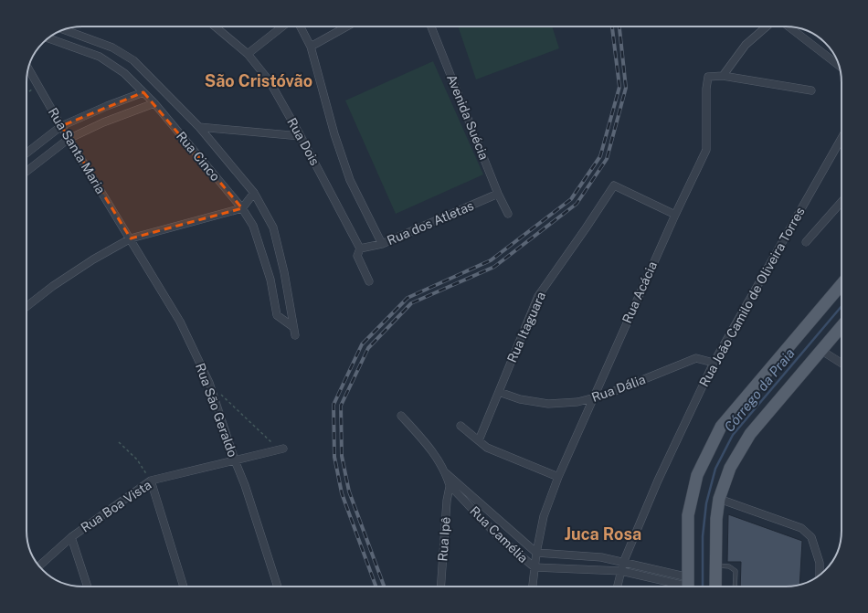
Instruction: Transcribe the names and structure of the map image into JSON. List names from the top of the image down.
{
  "streets": {
    "street": [
      "Avenida Suécia",
      "Rua Dois",
      "Rua Santa Maria",
      "Rua Cinco",
      "Rua dos Atletas",
      "Rua Acácia",
      "Rua João Camilo de Oliveira Torres",
      "Rua Itaguara",
      "Rua Dália",
      "Rua São Geraldo",
      "Rua Boa Vista",
      "Rua Camélia",
      "Rua Ipê"
    ]
  },
  "crossings": [
    ["Avenida Suécia", "Rua dos Atletas"],
    ["Rua Dois", "Rua dos Atletas"],
    ["Rua Santa Maria", "Rua São Geraldo"],
    ["Rua Acácia", "Rua Itaguara"],
    ["Rua Acácia", "Rua Dália"],
    ["Rua Acácia", "Rua Camélia"],
    ["Rua João Camilo de Oliveira Torres", "Rua Dália"],
    ["Rua João Camilo de Oliveira Torres", "Rua Camélia"],
    ["Rua Itaguara", "Rua Dália"],
    ["Rua São Geraldo", "Rua Boa Vista"],
    ["Rua Camélia", "Rua Ipê"]
  ],
  "districts": ["São Cristóvão", "Juca Rosa"],
  "water": ["Córrego da Praia"]
}
